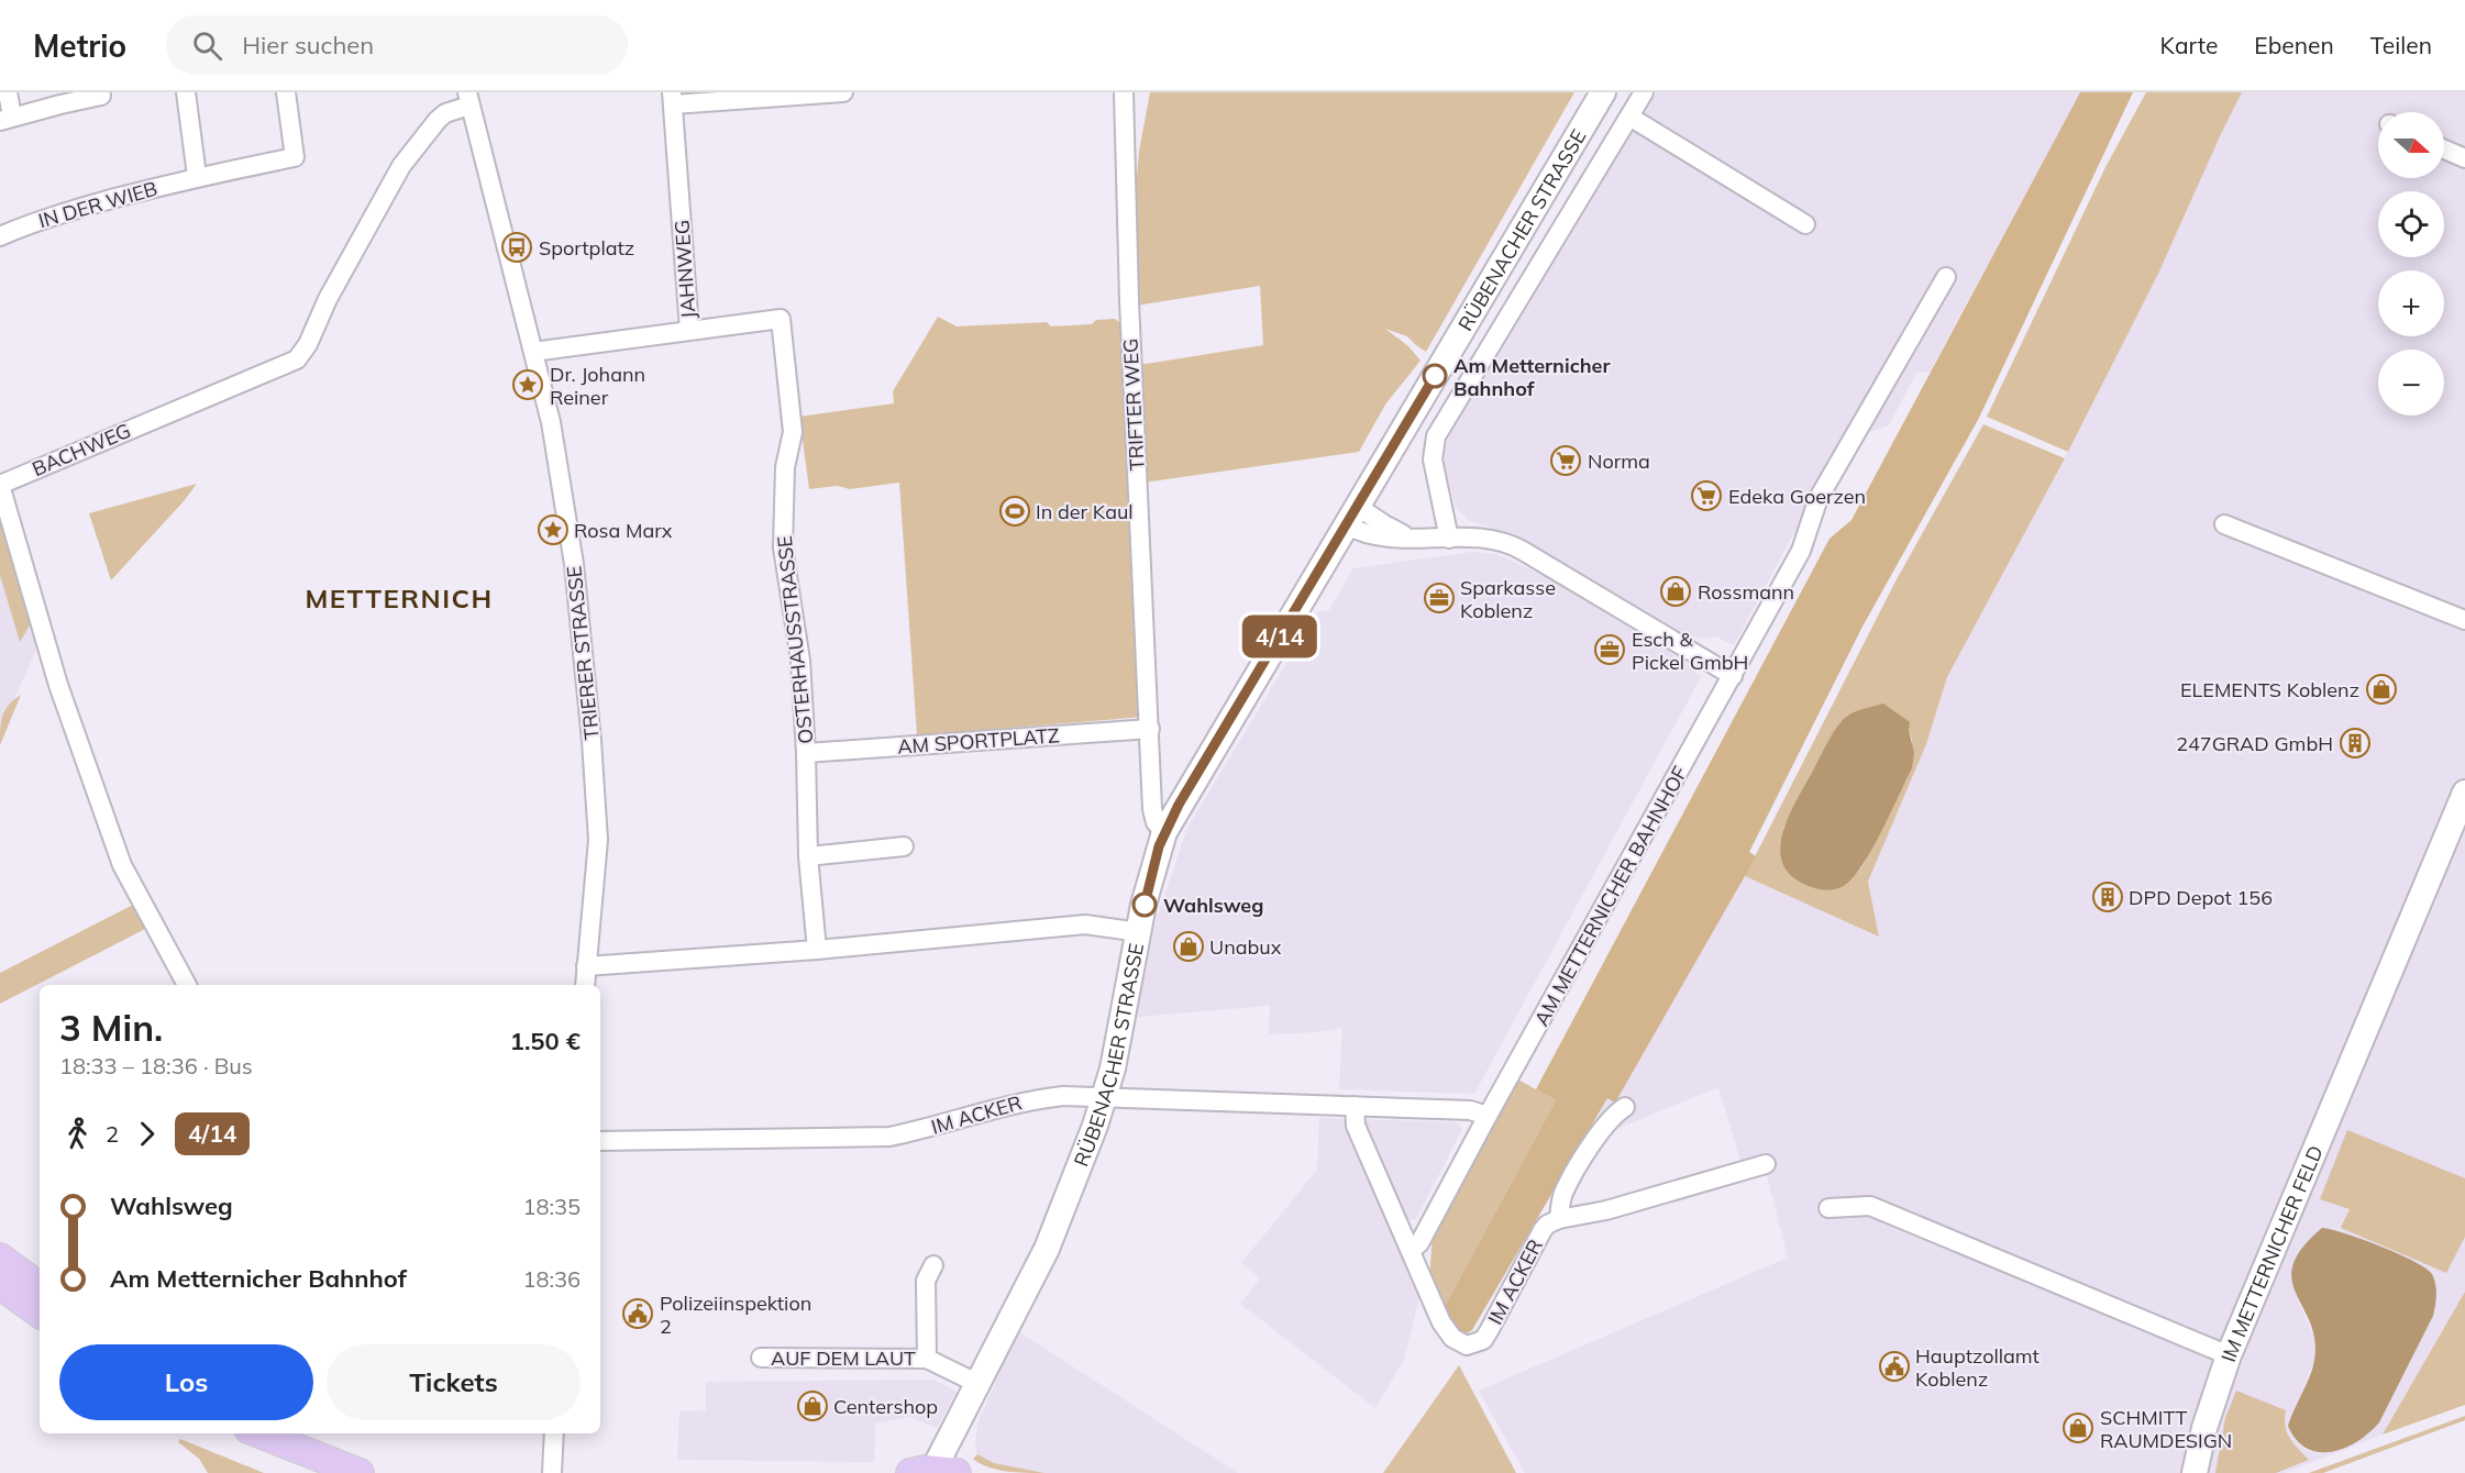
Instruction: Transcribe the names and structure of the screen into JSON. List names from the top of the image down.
{
  "streets": {
    "main road": ["RÜBENACHER STRASSE", "IM METTERNICHER FELD"],
    "street": [
      "IN DER WIEB",
      "JAHNWEG",
      "TRIFTER WEG",
      "BACHWEG",
      "OSTERHAUSSTRASSE",
      "TRIERER STRASSE",
      "AM SPORTPLATZ",
      "AM METTERNICHER BAHNHOF",
      "IM ACKER",
      "AUF DEM LAUT"
    ]
  },
  "crossings": [
    ["RÜBENACHER STRASSE", "TRIFTER WEG"],
    ["RÜBENACHER STRASSE", "IM ACKER"],
    ["RÜBENACHER STRASSE", "AUF DEM LAUT"],
    ["JAHNWEG", "OSTERHAUSSTRASSE"],
    ["JAHNWEG", "TRIERER STRASSE"],
    ["TRIFTER WEG", "AM SPORTPLATZ"],
    ["BACHWEG", "TRIERER STRASSE"],
    ["OSTERHAUSSTRASSE", "AM SPORTPLATZ"],
    ["AM METTERNICHER BAHNHOF", "IM ACKER"]
  ],
  "districts": ["METTERNICH"],
  "places": {
    "bus stop": ["Sportplatz"],
    "other": ["Am Metternicher Bahnhof", "Wahlsweg"],
    "place": ["Dr. Johann Reiner", "Rosa Marx"],
    "supermarket": ["Norma", "Edeka Goerzen"],
    "sports": ["In der Kaul"],
    "shop": [
      "Rossmann",
      "ELEMENTS Koblenz",
      "Unabux",
      "Centershop",
      "SCHMITT RAUMDESIGN"
    ],
    "office": ["Sparkasse Koblenz", "Esch & Pickel GmbH"],
    "building": ["247GRAD GmbH", "DPD Depot 156"],
    "public building": ["Polizeiinspektion 2", "Hauptzollamt Koblenz"]
  },
  "lines": ["bus line 4/14"],
  "north": "right",
  "page": {
    "header": "Metrio",
    "search": "Hier suchen",
    "nav": ["Karte", "Ebenen", "Teilen"],
    "on_map": "4/14",
    "map_buttons": ["+", "−"],
    "heading": ["3 Min.", "18:33 – 18:36 · Bus", "1.50 €"],
    "legs": ["2", "4/14"],
    "list": [
      {
        "name": "Wahlsweg",
        "value": "18:35"
      },
      {
        "name": "Am Metternicher Bahnhof",
        "value": "18:36"
      }
    ],
    "buttons": ["Los", "Tickets"]
  }
}
